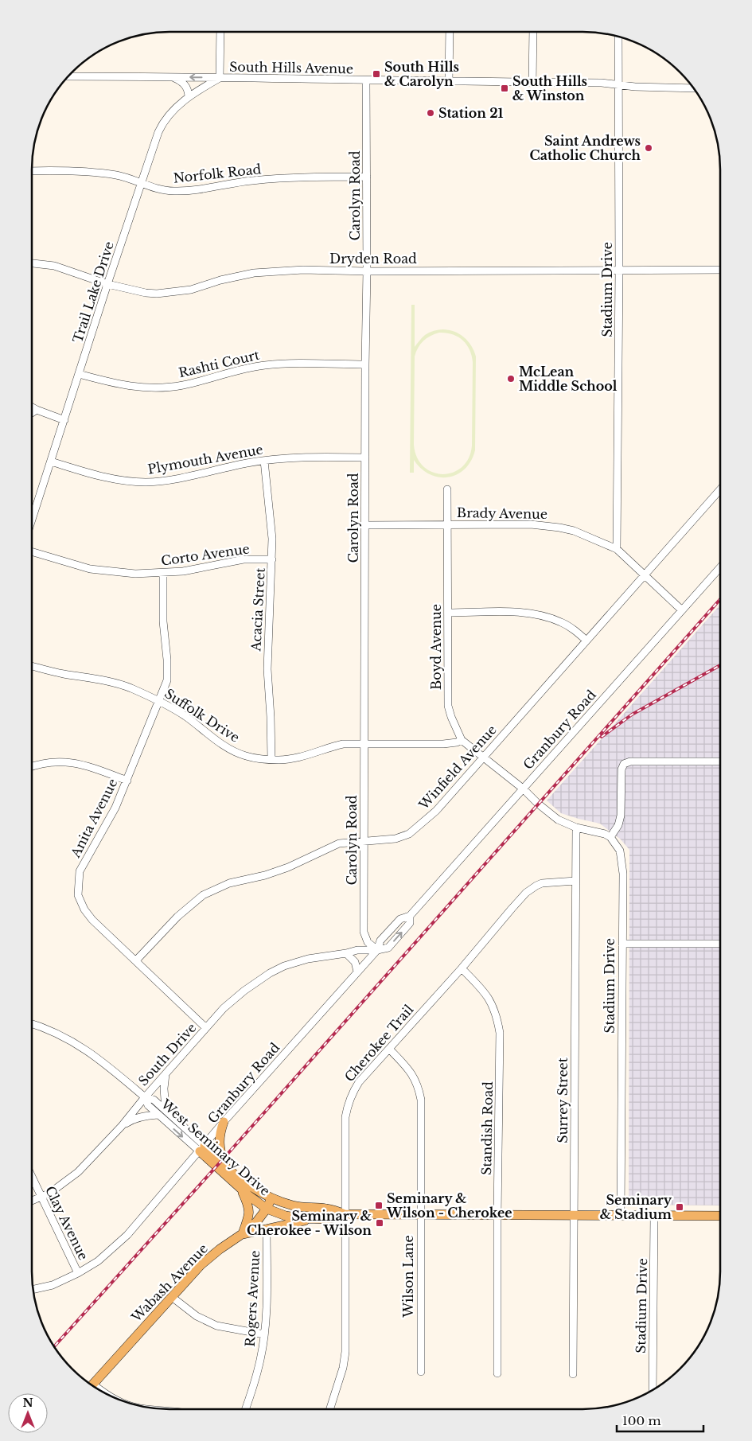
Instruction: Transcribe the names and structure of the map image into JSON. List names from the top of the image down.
{
  "streets": {
    "main road": ["West Seminary Drive", "Wabash Avenue"],
    "street": [
      "South Hills Avenue",
      "Norfolk Road",
      "Carolyn Road",
      "Dryden Road",
      "Stadium Drive",
      "Trail Lake Drive",
      "Rashti Court",
      "Plymouth Avenue",
      "Brady Avenue",
      "Corto Avenue",
      "Acacia Street",
      "Boyd Avenue",
      "Suffolk Drive",
      "Granbury Road",
      "Winfield Avenue",
      "Anita Avenue",
      "Cherokee Trail",
      "South Drive",
      "Surrey Street",
      "Standish Road",
      "Clay Avenue",
      "Wilson Lane",
      "Rogers Avenue"
    ]
  },
  "crossings": [
    ["South Hills Avenue", "Carolyn Road"],
    ["South Hills Avenue", "Stadium Drive"],
    ["South Hills Avenue", "Trail Lake Drive"],
    ["Norfolk Road", "Carolyn Road"],
    ["Norfolk Road", "Trail Lake Drive"],
    ["Carolyn Road", "Dryden Road"],
    ["Carolyn Road", "Rashti Court"],
    ["Carolyn Road", "Plymouth Avenue"],
    ["Carolyn Road", "Brady Avenue"],
    ["Carolyn Road", "Suffolk Drive"],
    ["Carolyn Road", "Granbury Road"],
    ["Carolyn Road", "Winfield Avenue"],
    ["Carolyn Road", "South Drive"],
    ["Dryden Road", "Stadium Drive"],
    ["Dryden Road", "Trail Lake Drive"],
    ["Stadium Drive", "Brady Avenue"],
    ["Stadium Drive", "West Seminary Drive"],
    ["Trail Lake Drive", "Rashti Court"],
    ["Trail Lake Drive", "Plymouth Avenue"],
    ["Plymouth Avenue", "Acacia Street"],
    ["Brady Avenue", "Boyd Avenue"],
    ["Brady Avenue", "Granbury Road"],
    ["Brady Avenue", "Winfield Avenue"],
    ["Corto Avenue", "Acacia Street"],
    ["Corto Avenue", "Anita Avenue"],
    ["Acacia Street", "Suffolk Drive"],
    ["Boyd Avenue", "Suffolk Drive"],
    ["Boyd Avenue", "Winfield Avenue"],
    ["Suffolk Drive", "Anita Avenue"],
    ["Granbury Road", "South Drive"],
    ["Granbury Road", "West Seminary Drive"],
    ["Granbury Road", "Clay Avenue"],
    ["Winfield Avenue", "Anita Avenue"],
    ["Anita Avenue", "South Drive"],
    ["Cherokee Trail", "Surrey Street"],
    ["Cherokee Trail", "Standish Road"],
    ["Cherokee Trail", "West Seminary Drive"],
    ["Cherokee Trail", "Wilson Lane"],
    ["South Drive", "West Seminary Drive"],
    ["South Drive", "Clay Avenue"],
    ["Surrey Street", "West Seminary Drive"],
    ["Standish Road", "West Seminary Drive"],
    ["West Seminary Drive", "Wilson Lane"],
    ["West Seminary Drive", "Wabash Avenue"]
  ],
  "places": {
    "transit": [
      "South Hills & Carolyn",
      "South Hills & Winston",
      "Seminary & Wilson - Cherokee",
      "Seminary & Stadium",
      "Seminary & Cherokee - Wilson"
    ],
    "other": ["Station 21", "Saint Andrews Catholic Church", "McLean Middle School"]
  },
  "scale_bar": "100 m",
  "north": "top"
}
